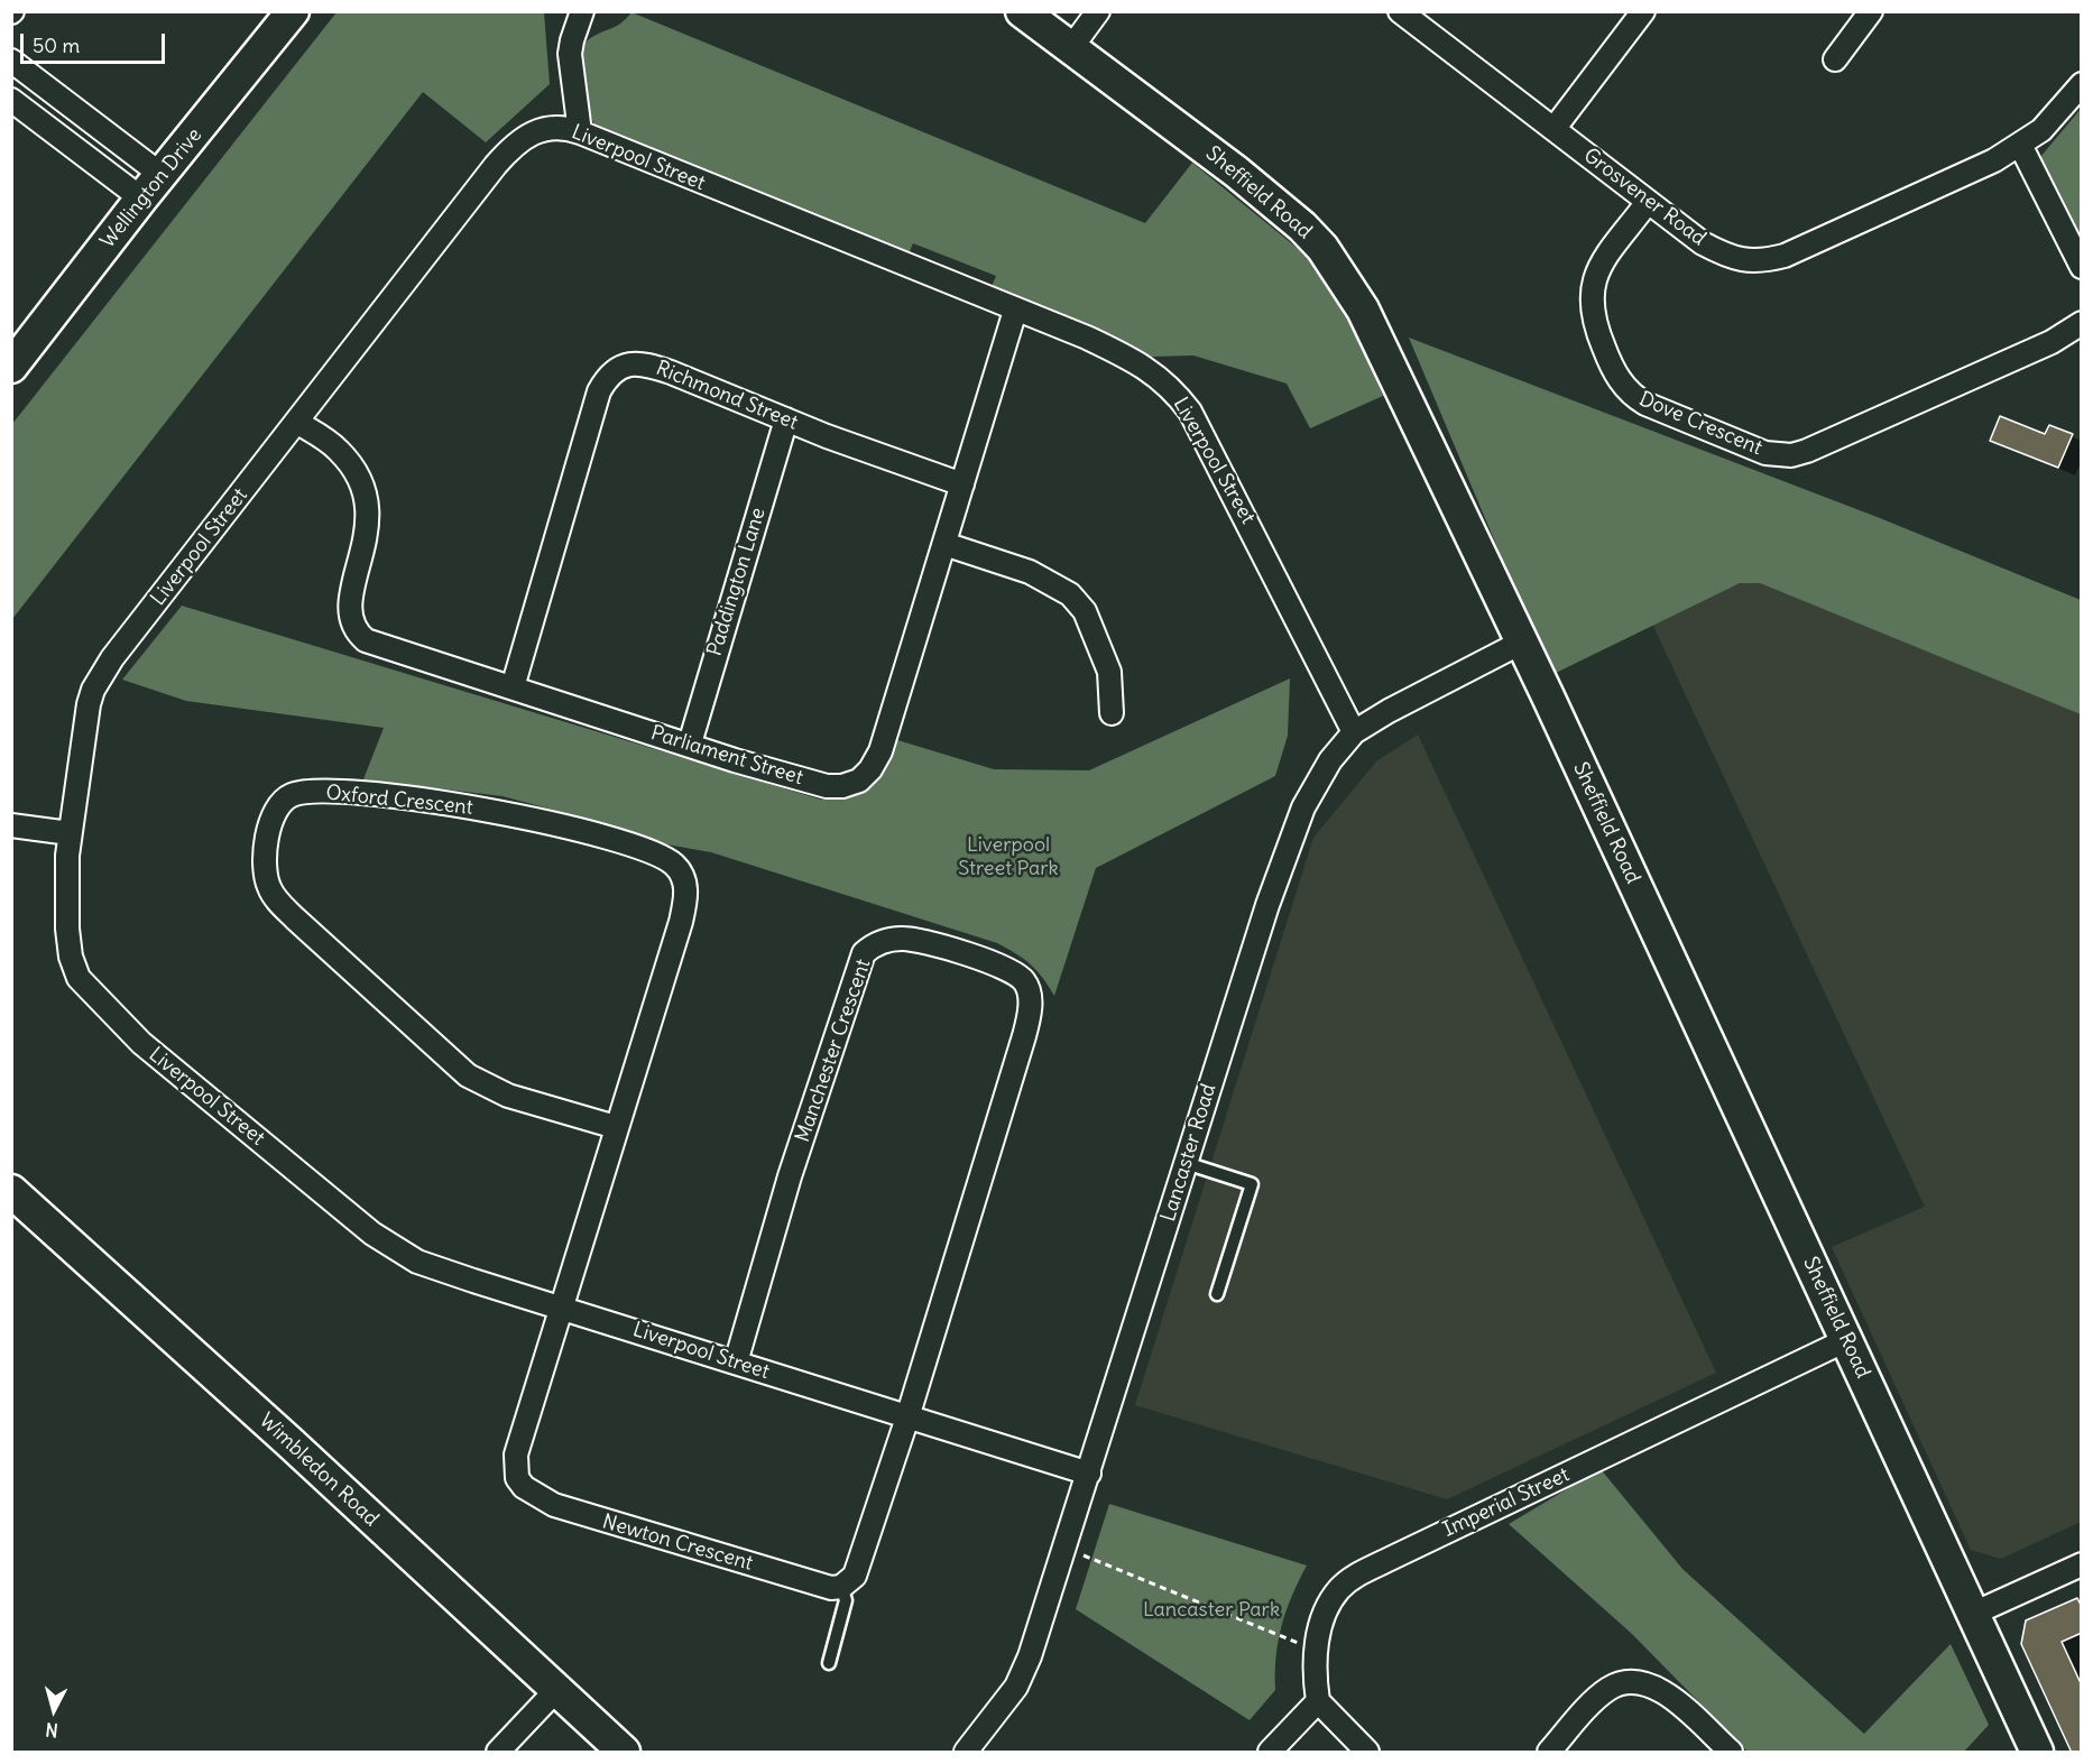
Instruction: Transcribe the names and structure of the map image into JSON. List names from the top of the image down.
{
  "streets": {
    "street": [
      "Liverpool Street",
      "Wellington Drive",
      "Sheffield Road",
      "Grosvener Road",
      "Richmond Street",
      "Dove Crescent",
      "Paddington Lane",
      "Parliament Street",
      "Oxford Crescent",
      "Manchester Crescent",
      "Lancaster Road",
      "Wimbledon Road",
      "Imperial Street",
      "Newton Crescent"
    ]
  },
  "crossings": [
    ["Liverpool Street", "Parliament Street"],
    ["Liverpool Street", "Oxford Crescent"],
    ["Liverpool Street", "Manchester Crescent"],
    ["Liverpool Street", "Lancaster Road"],
    ["Liverpool Street", "Newton Crescent"],
    ["Sheffield Road", "Lancaster Road"],
    ["Sheffield Road", "Imperial Street"],
    ["Grosvener Road", "Dove Crescent"],
    ["Richmond Street", "Paddington Lane"],
    ["Richmond Street", "Parliament Street"],
    ["Paddington Lane", "Parliament Street"],
    ["Oxford Crescent", "Newton Crescent"]
  ],
  "parks": ["Liverpool Street Park", "Lancaster Park"],
  "scale_bar": "50 m",
  "north": "bottom"
}
